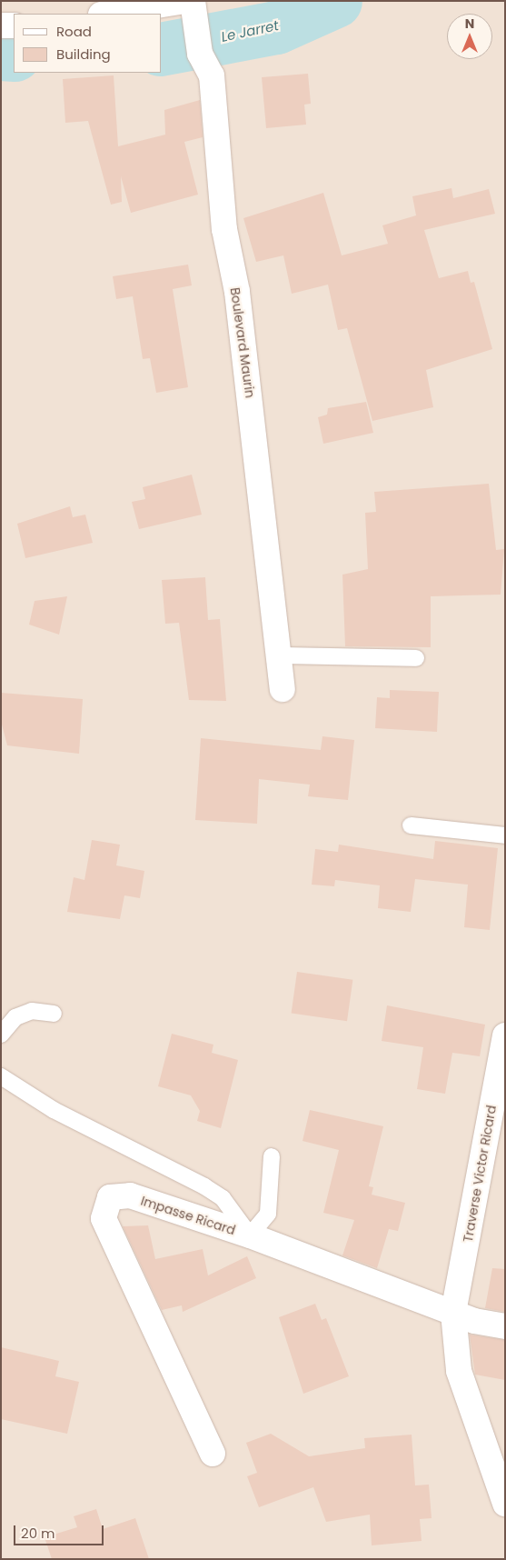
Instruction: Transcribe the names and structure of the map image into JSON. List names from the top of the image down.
{
  "streets": {
    "street": ["Boulevard Maurin", "Traverse Victor Ricard", "Impasse Ricard"]
  },
  "crossings": [
    ["Traverse Victor Ricard", "Impasse Ricard"]
  ],
  "water": ["Le Jarret"],
  "legend": ["Road", "Building"],
  "scale_bar": "20 m",
  "north": "top"
}
